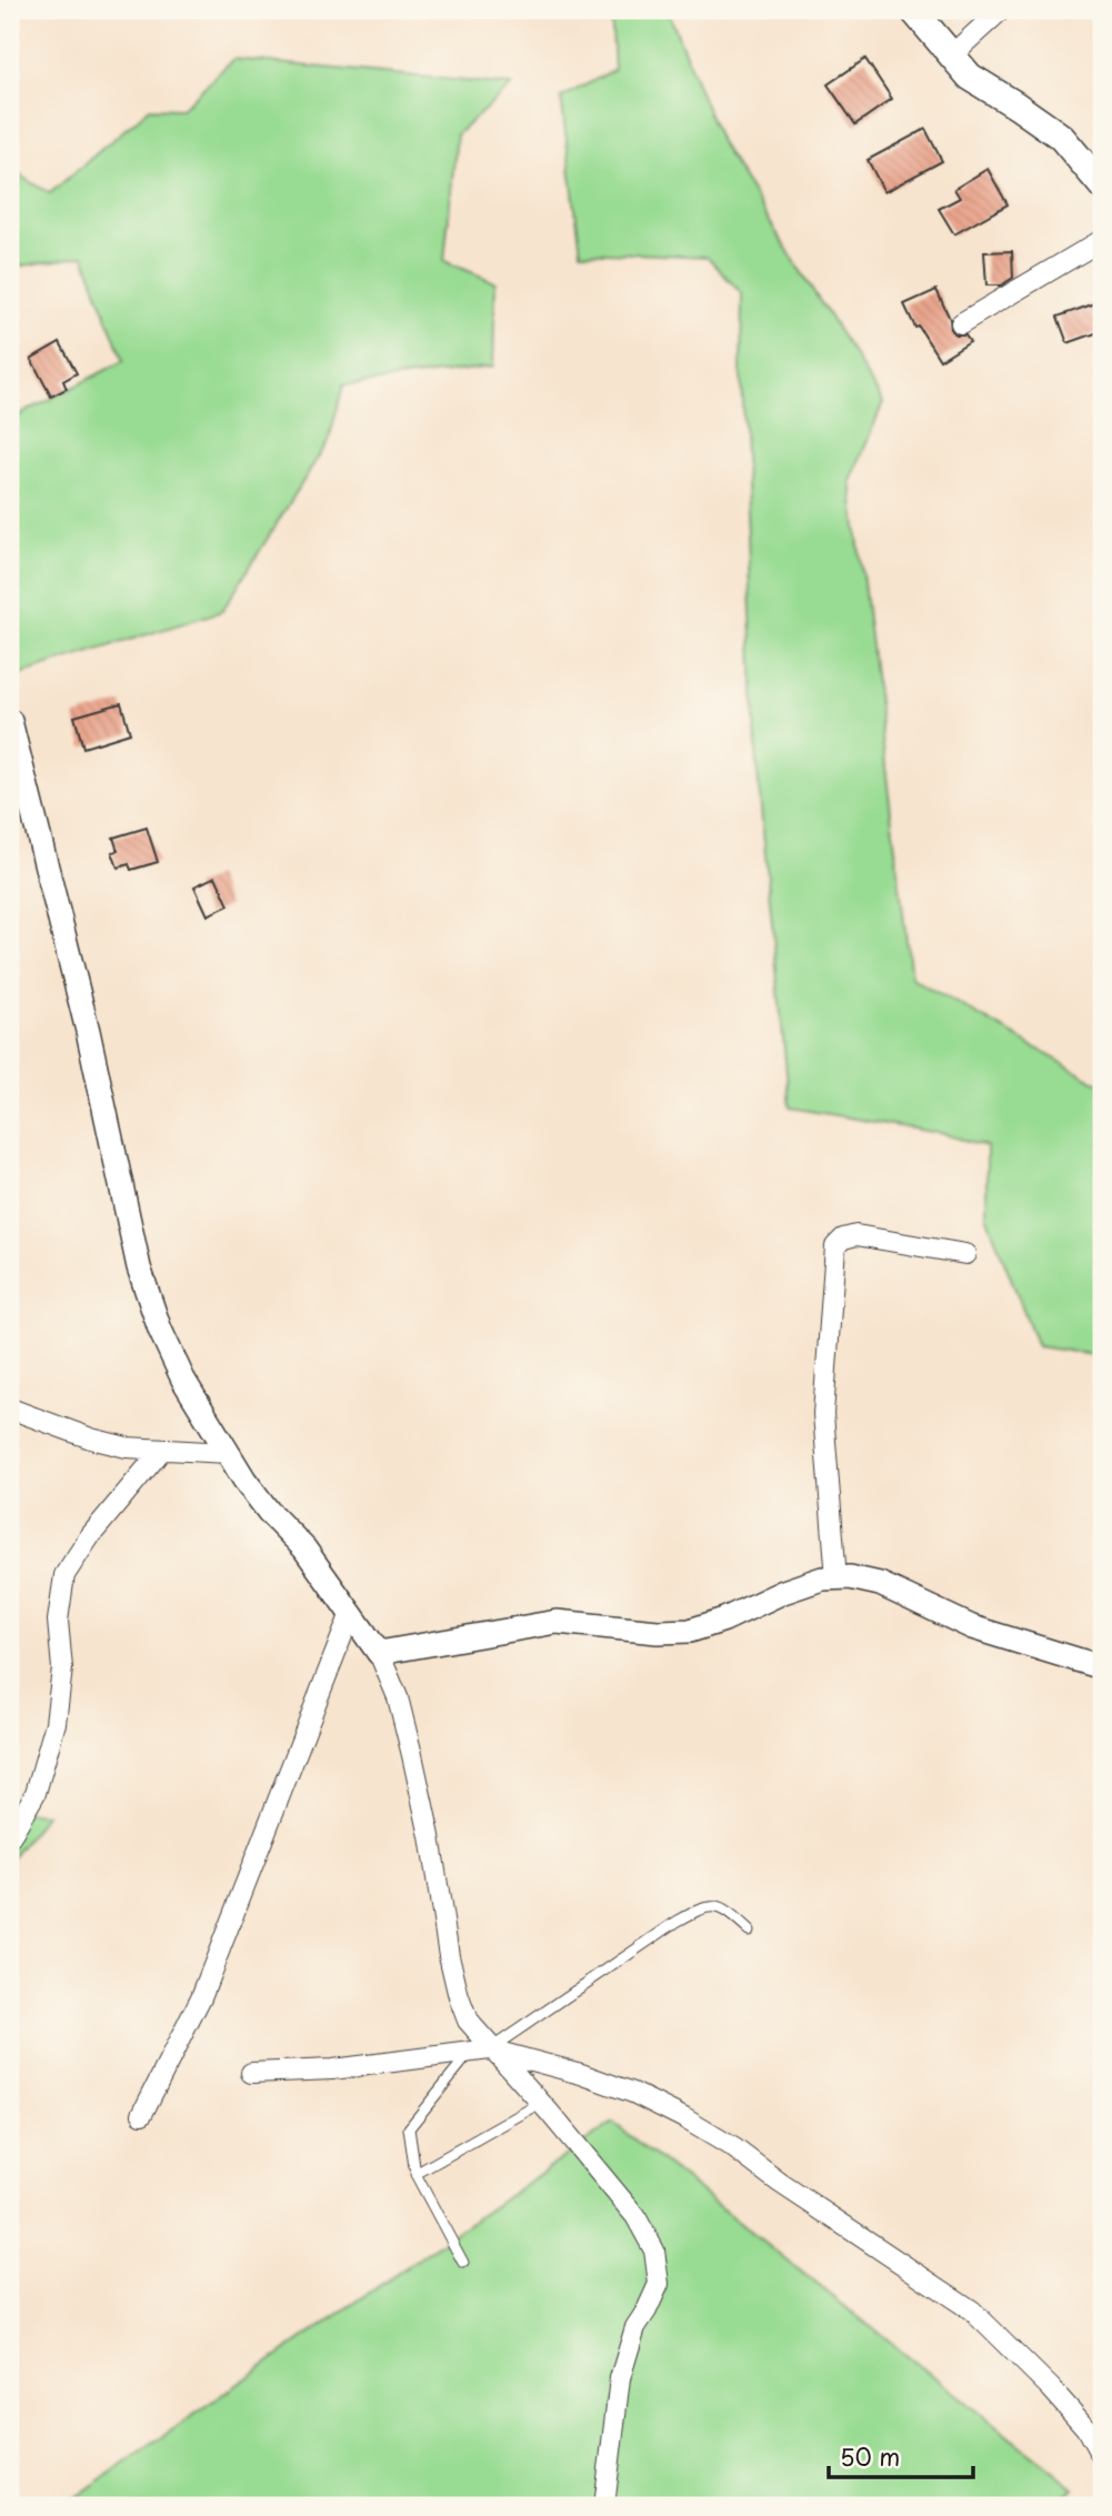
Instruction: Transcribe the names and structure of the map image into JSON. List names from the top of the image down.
{
  "scale_bar": "50 m"
}
